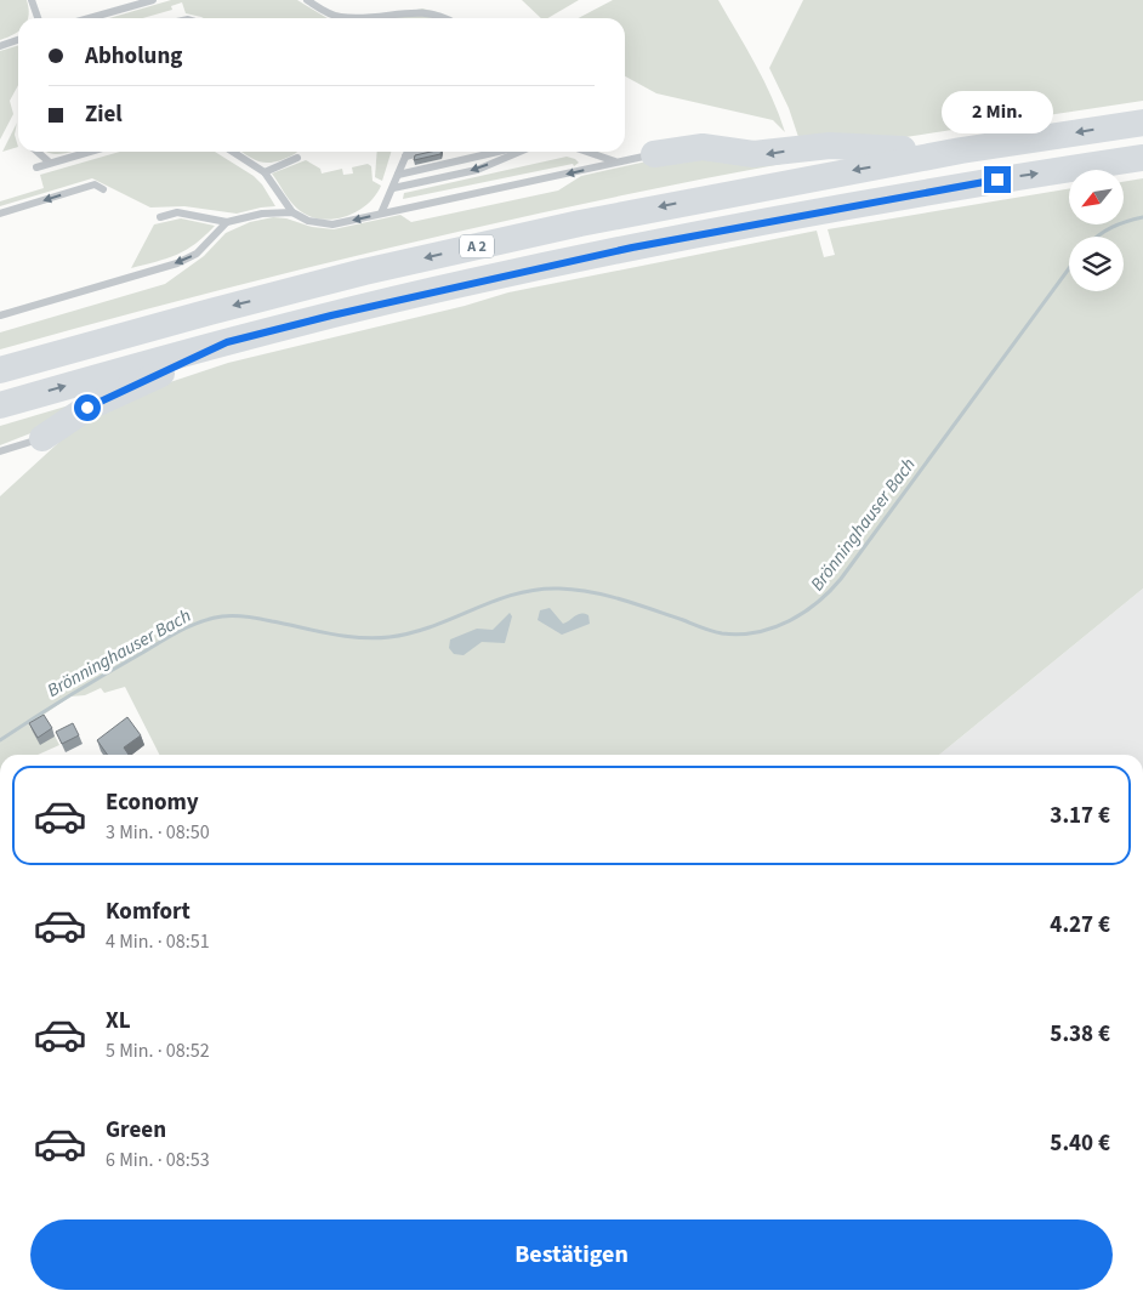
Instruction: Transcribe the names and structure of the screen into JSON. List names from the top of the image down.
{
  "streets": {
    "highway": ["A 2"]
  },
  "water": ["Brönninghauser Bach"],
  "north": "bottom left",
  "page": {
    "banner": ["Abholung", "Ziel"],
    "bubble": "2 Min.",
    "list": [
      {
        "name": "Economy",
        "note": "3 Min. · 08:50",
        "value": "3.17 €"
      },
      {
        "name": "Komfort",
        "note": "4 Min. · 08:51",
        "value": "4.27 €"
      },
      {
        "name": "XL",
        "note": "5 Min. · 08:52",
        "value": "5.38 €"
      },
      {
        "name": "Green",
        "note": "6 Min. · 08:53",
        "value": "5.40 €"
      }
    ],
    "buttons": "Bestätigen"
  }
}
